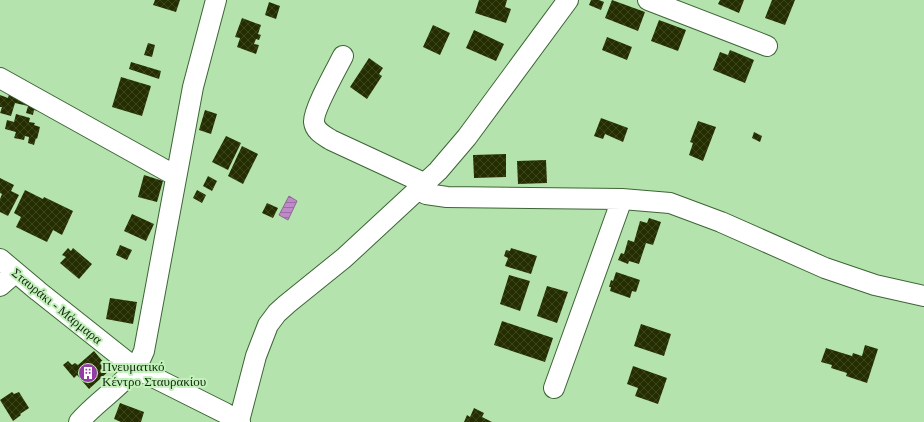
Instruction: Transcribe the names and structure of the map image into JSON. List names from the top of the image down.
{
  "streets": {
    "street": ["Σταυράκι - Μάρμαρα"]
  },
  "places": {
    "building": ["Πνευματικό Κέντρο Σταυρακίου"]
  }
}
